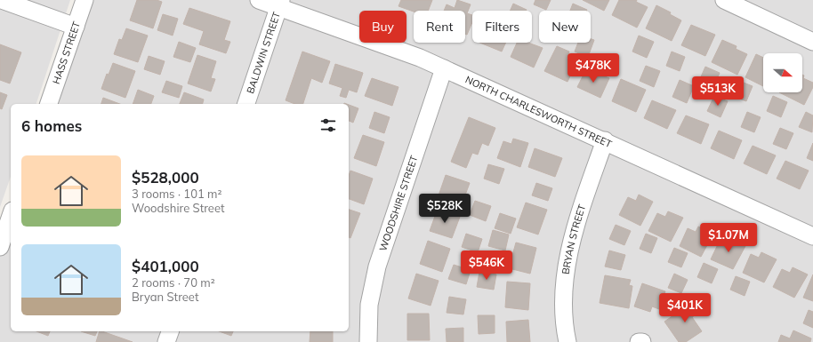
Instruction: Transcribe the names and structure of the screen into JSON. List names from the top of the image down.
{
  "streets": {
    "street": [
      "HASS STREET",
      "BALDWIN STREET",
      "NORTH CHARLESWORTH STREET",
      "WOODSHIRE STREET",
      "BRYAN STREET"
    ]
  },
  "crossings": [
    ["BALDWIN STREET", "NORTH CHARLESWORTH STREET"],
    ["NORTH CHARLESWORTH STREET", "WOODSHIRE STREET"],
    ["NORTH CHARLESWORTH STREET", "BRYAN STREET"]
  ],
  "north": "right",
  "page": {
    "chip": [
      "Buy",
      "Rent",
      "Filters",
      "New"
    ],
    "price": [
      "$478K",
      "$513K",
      "$528K",
      "$1.07M",
      "$546K",
      "$401K"
    ],
    "heading": "6 homes",
    "list": [
      {
        "name": "$528,000",
        "note": "3 rooms · 101 m² · Woodshire Street"
      },
      {
        "name": "$401,000",
        "note": "2 rooms · 70 m² · Bryan Street"
      }
    ]
  }
}
